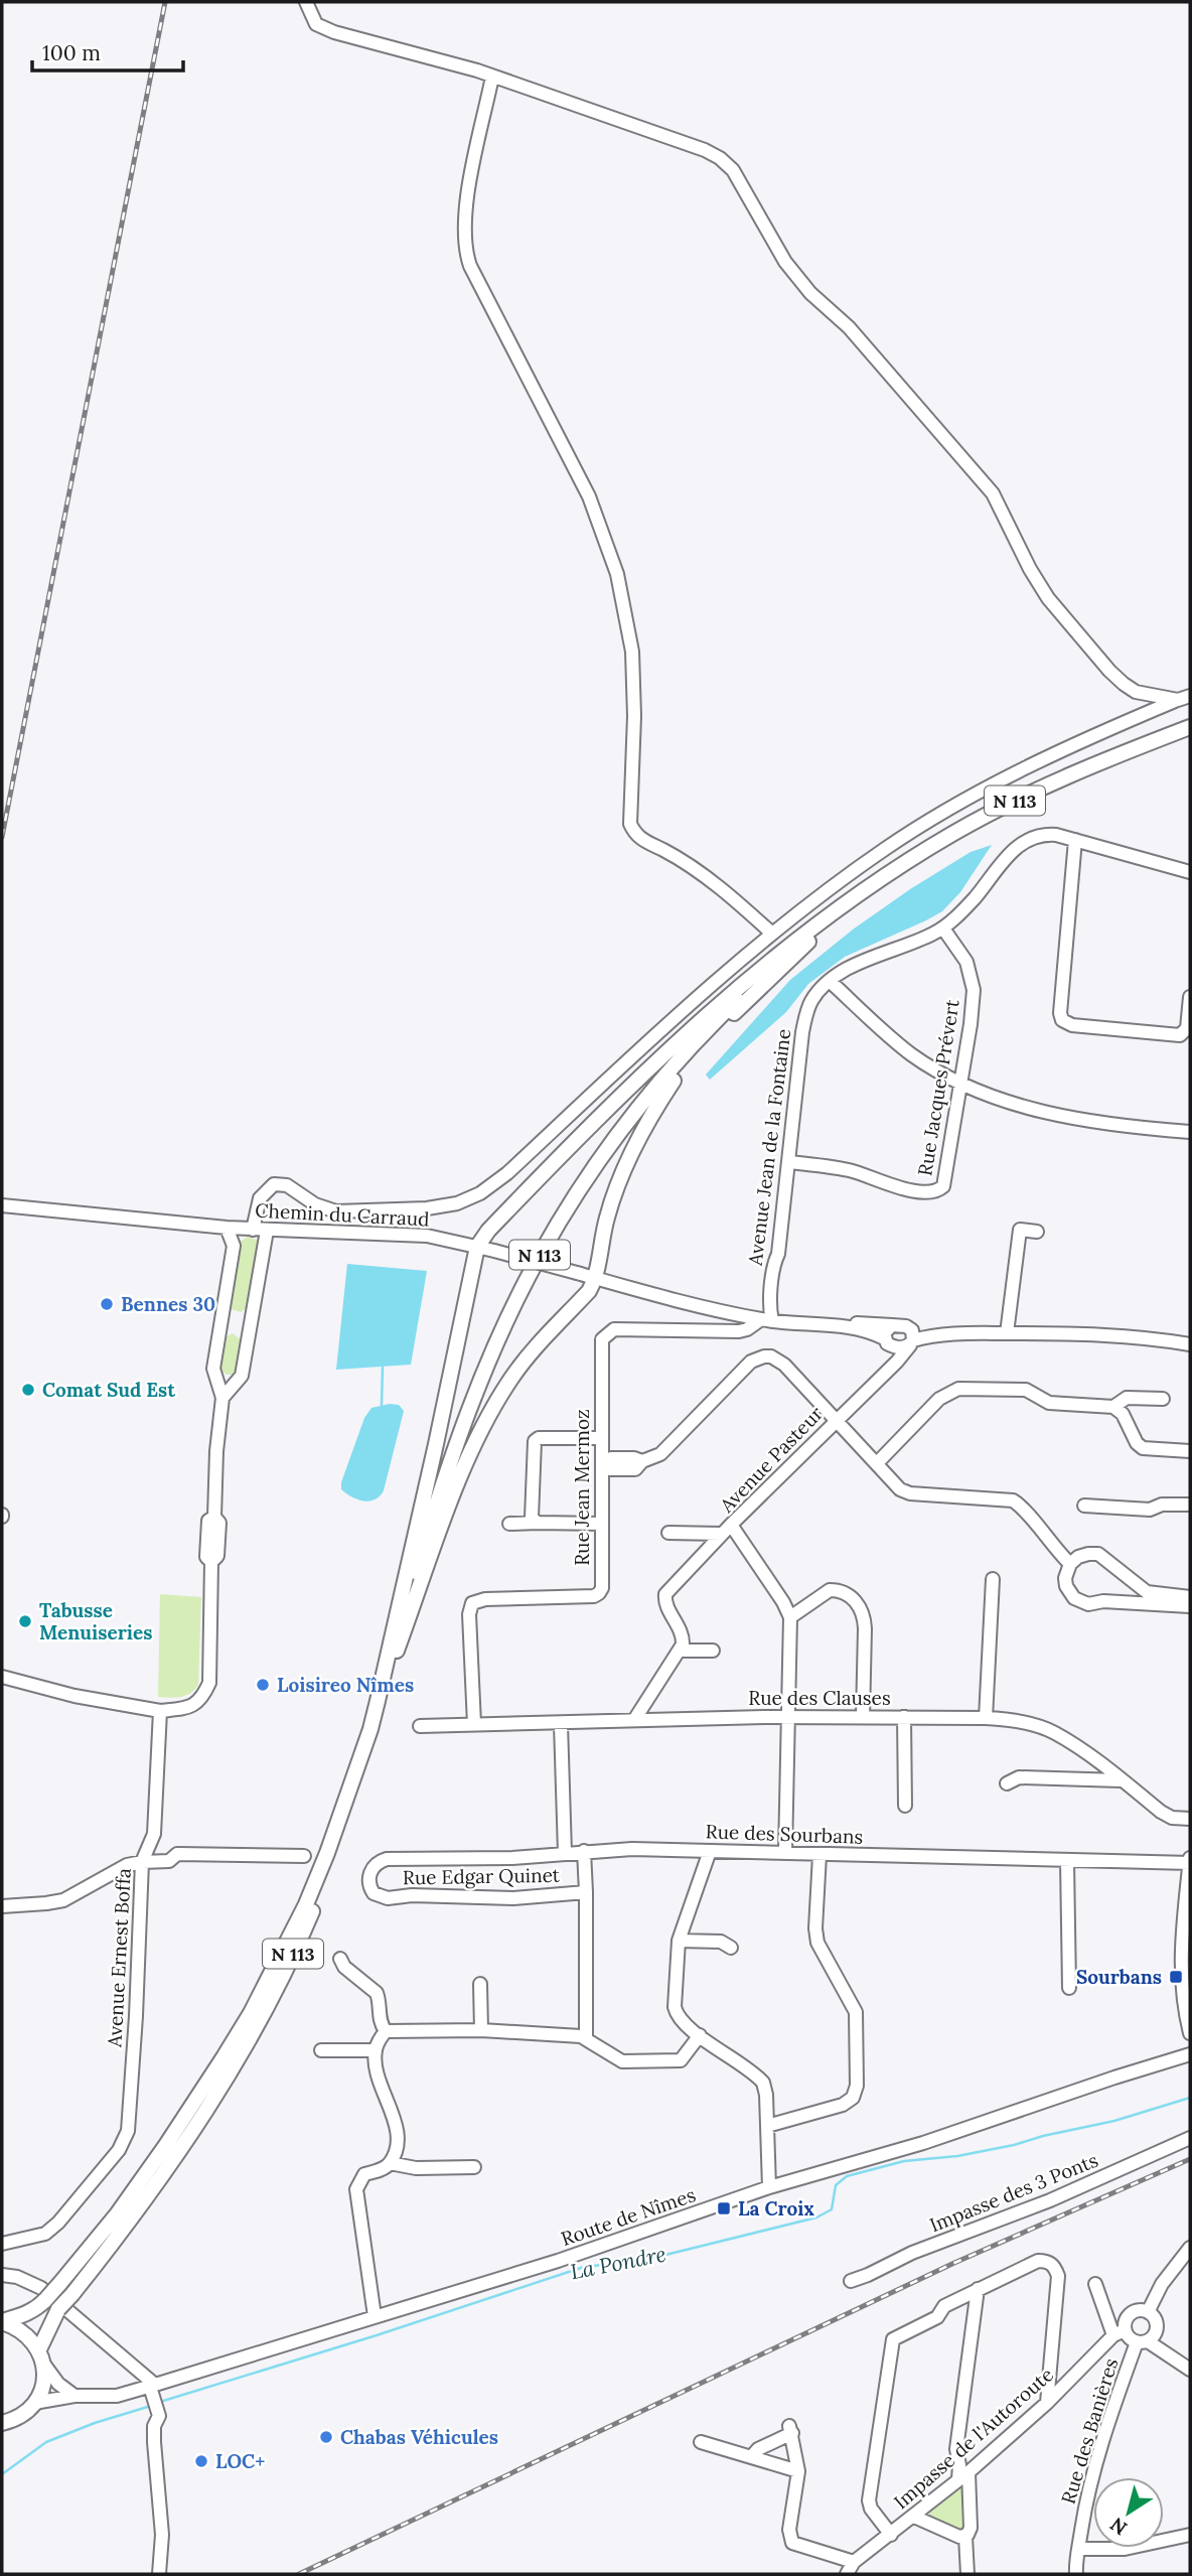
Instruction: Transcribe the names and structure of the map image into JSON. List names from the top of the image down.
{
  "streets": {
    "main road": ["N 113"],
    "street": [
      "Rue Jacques Prévert",
      "Avenue Jean de la Fontaine",
      "Chemin du Carraud",
      "Avenue Pasteur",
      "Rue Jean Mermoz",
      "Rue des Clauses",
      "Rue des Sourbans",
      "Rue Edgar Quinet",
      "Avenue Ernest Boffa",
      "Impasse des 3 Ponts",
      "Route de Nîmes",
      "Rue des Banières",
      "Impasse de l'Autoroute"
    ]
  },
  "crossings": [
    ["Rue Jacques Prévert", "Avenue Jean de la Fontaine"],
    ["Avenue Jean de la Fontaine", "Chemin du Carraud"],
    ["Avenue Jean de la Fontaine", "Rue Jean Mermoz"],
    ["Chemin du Carraud", "Avenue Pasteur"],
    ["Chemin du Carraud", "Rue Jean Mermoz"],
    ["Rue Jean Mermoz", "Rue des Clauses"],
    ["Rue des Sourbans", "Rue Edgar Quinet"],
    ["Rue des Banières", "Impasse de l'Autoroute"]
  ],
  "water": ["La Pondre"],
  "places": {
    "other": [
      "Bennes 30",
      "Comat Sud Est",
      "Tabusse Menuiseries",
      "Loisireo Nîmes",
      "Chabas Véhicules",
      "LOC+"
    ],
    "transit": ["Sourbans", "La Croix"]
  },
  "scale_bar": "100 m",
  "north": "bottom left"
}
